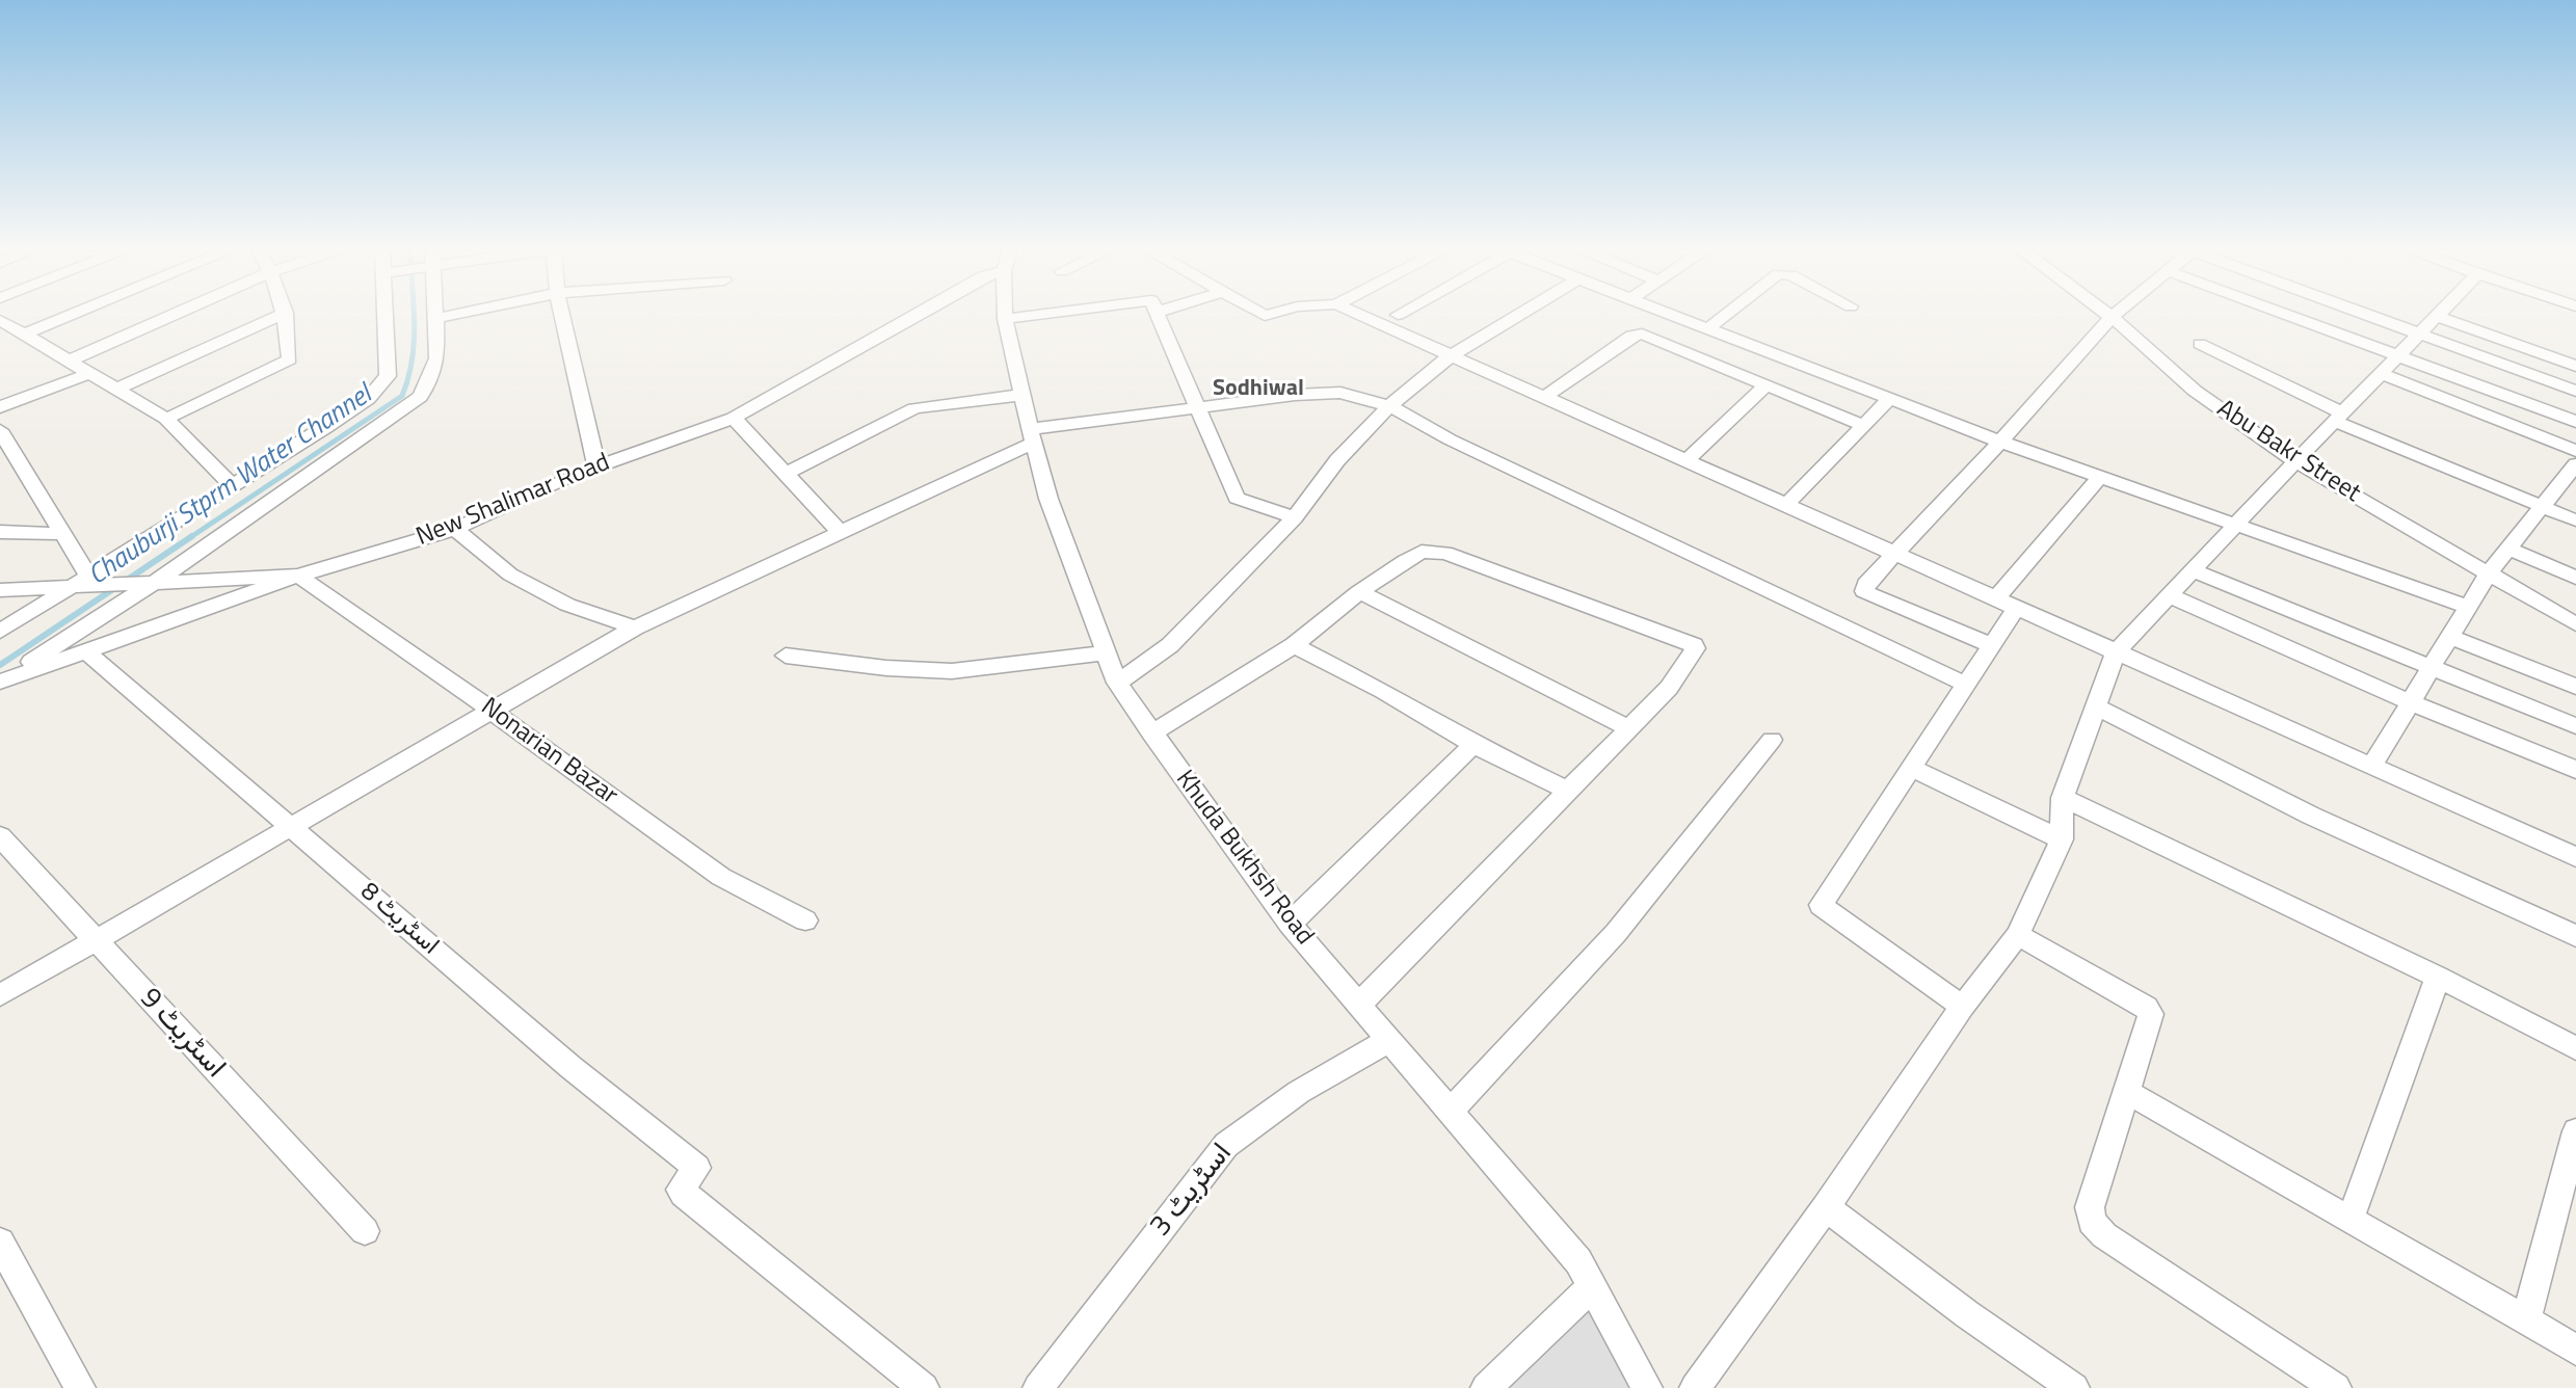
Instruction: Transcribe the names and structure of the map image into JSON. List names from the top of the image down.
{
  "streets": {
    "street": [
      "Abu Bakr Street",
      "New Shalimar Road",
      "Nonarian Bazar",
      "Khuda Bukhsh Road",
      "اسٹریٹ 8",
      "اسٹریٹ 9",
      "اسٹریٹ 3"
    ]
  },
  "crossings": [
    ["New Shalimar Road", "Nonarian Bazar"],
    ["New Shalimar Road", "اسٹریٹ 8"],
    ["Khuda Bukhsh Road", "اسٹریٹ 3"]
  ],
  "districts": ["Sodhiwal"],
  "water": ["Chauburji Stprm Water Channel"]
}
